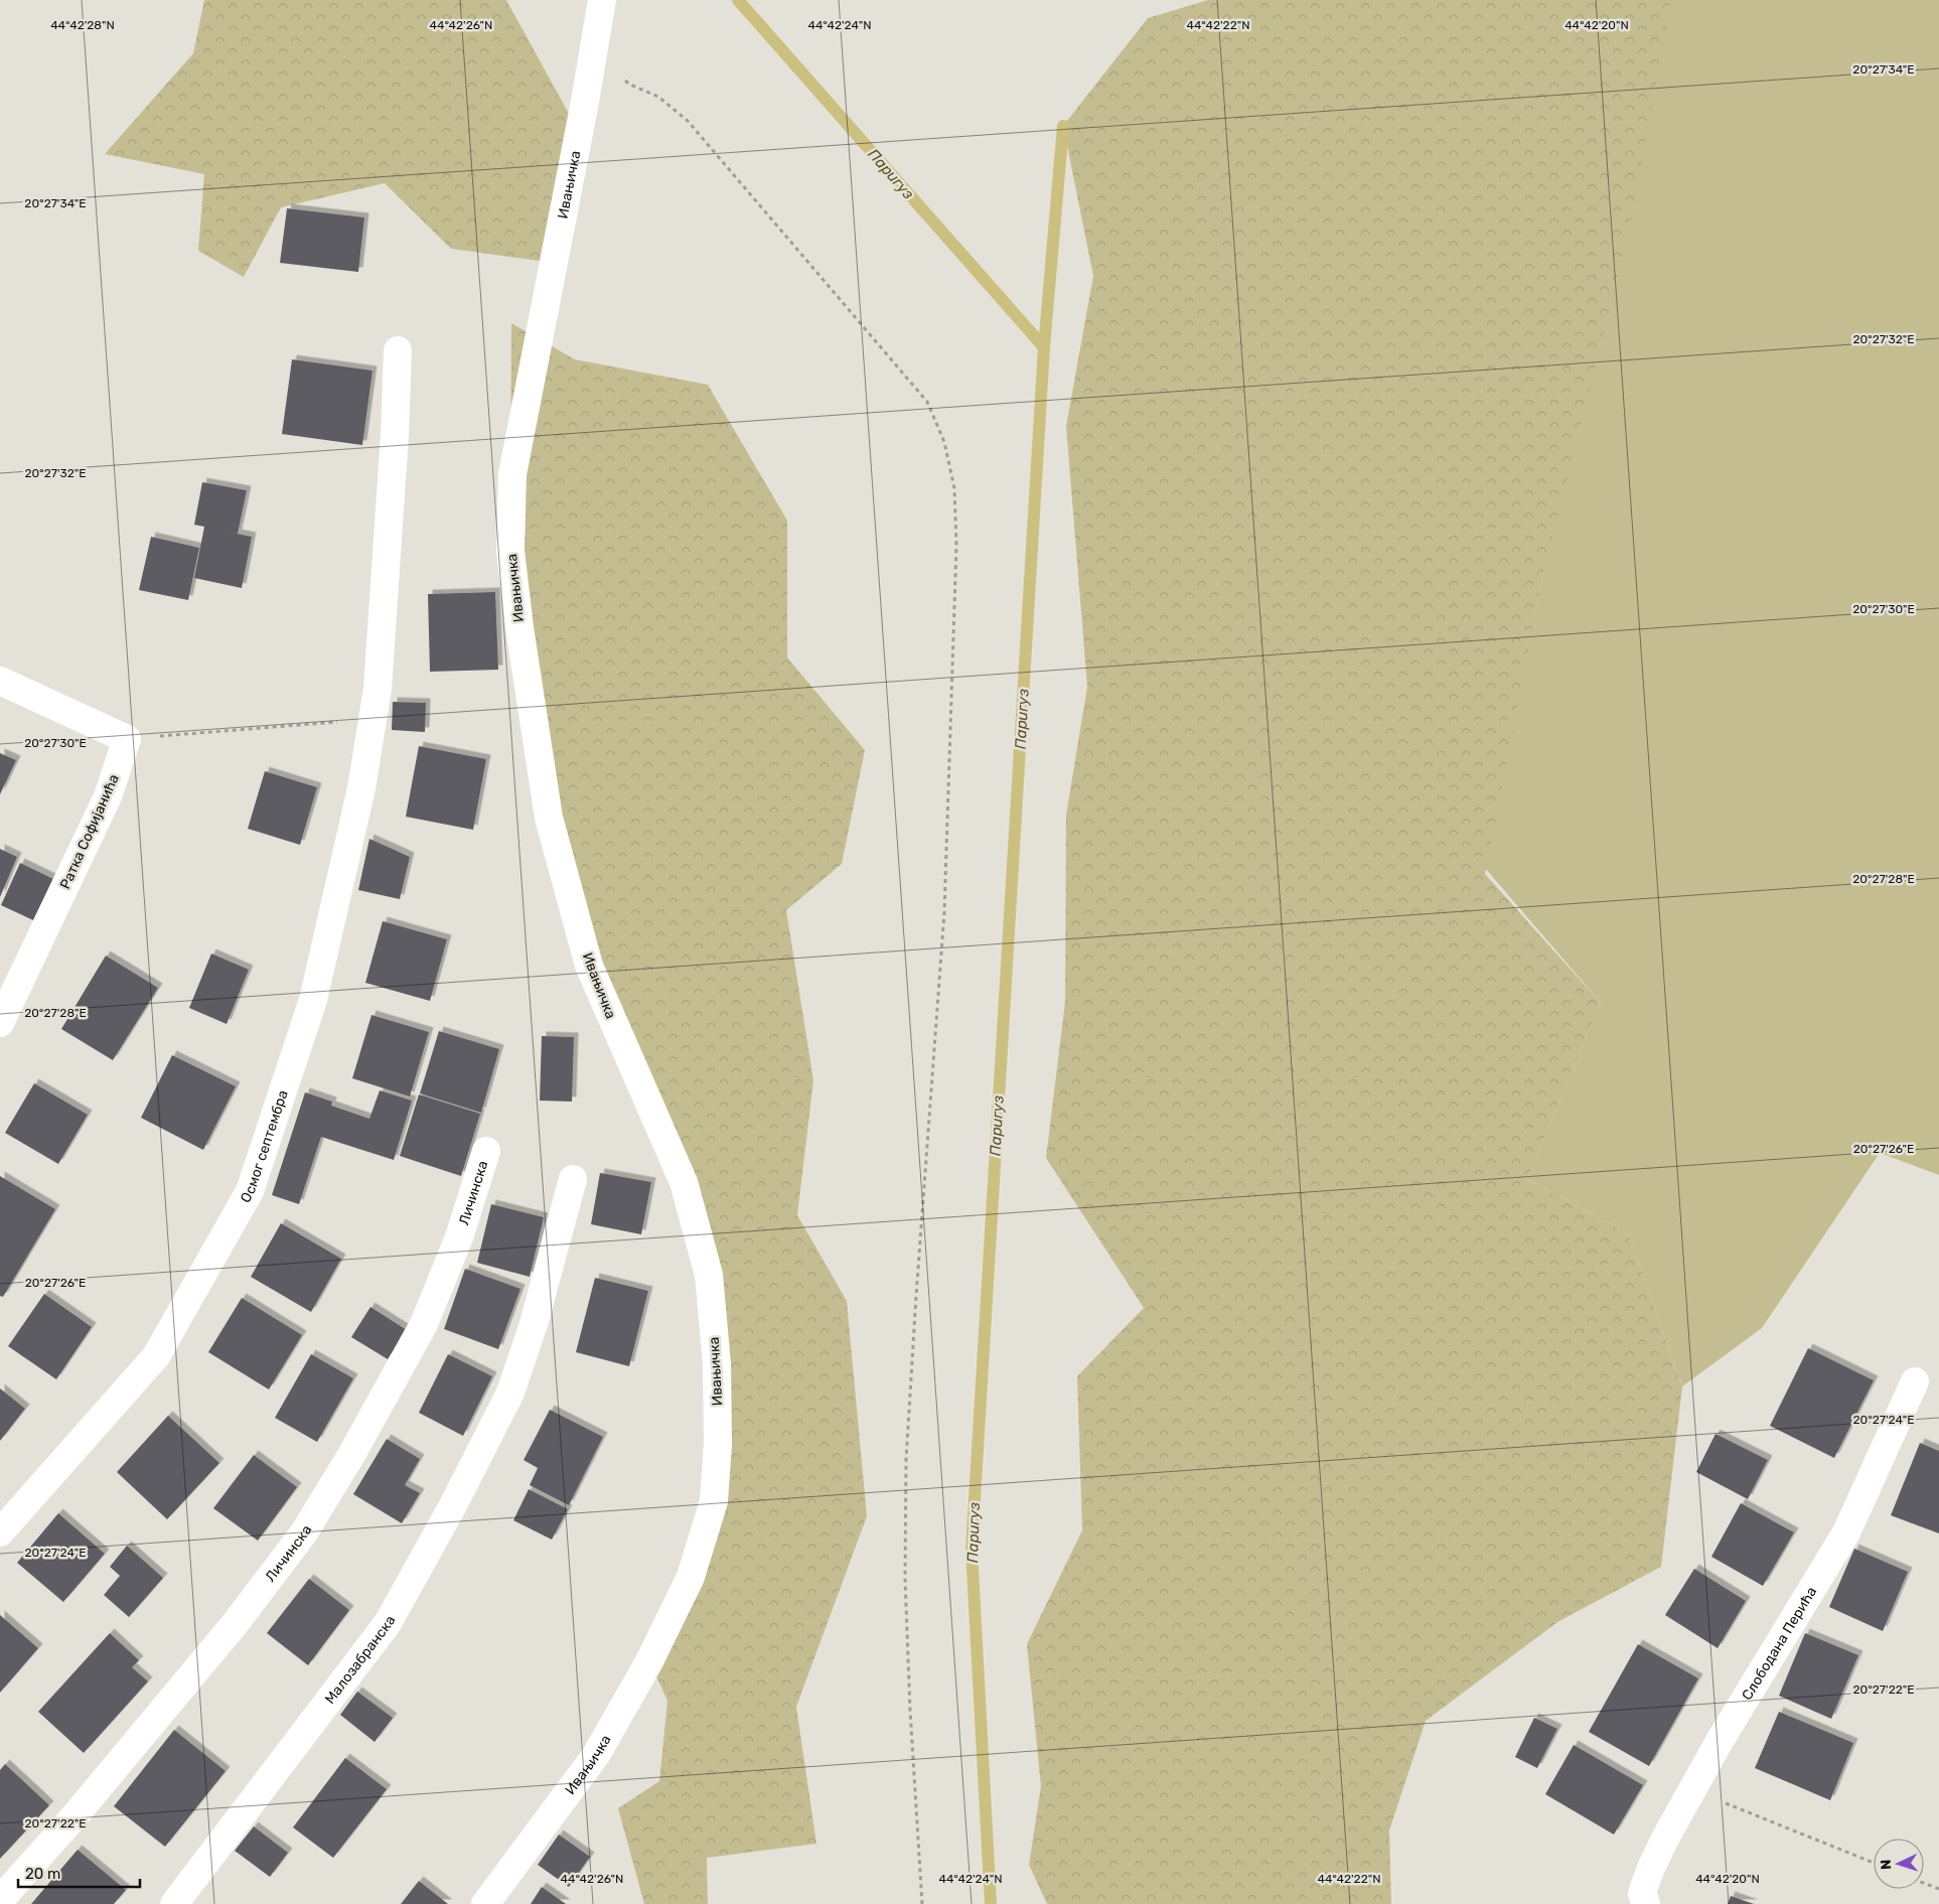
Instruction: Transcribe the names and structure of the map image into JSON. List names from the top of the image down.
{
  "streets": {
    "street": [
      "Ивањичка",
      "Ратка Софијанића",
      "Осмог септембра",
      "Личинска",
      "Слободана Перића",
      "Малозабранска"
    ]
  },
  "water": ["Паригуз"],
  "scale_bar": "20 m",
  "north": "left",
  "coordinates": [
    "44°42'28\"N",
    "44°42'26\"N",
    "44°42'24\"N",
    "44°42'22\"N",
    "44°42'20\"N",
    "20°27'34\"E",
    "20°27'32\"E",
    "20°27'30\"E",
    "20°27'28\"E",
    "20°27'26\"E",
    "20°27'24\"E",
    "20°27'22\"E"
  ]
}
